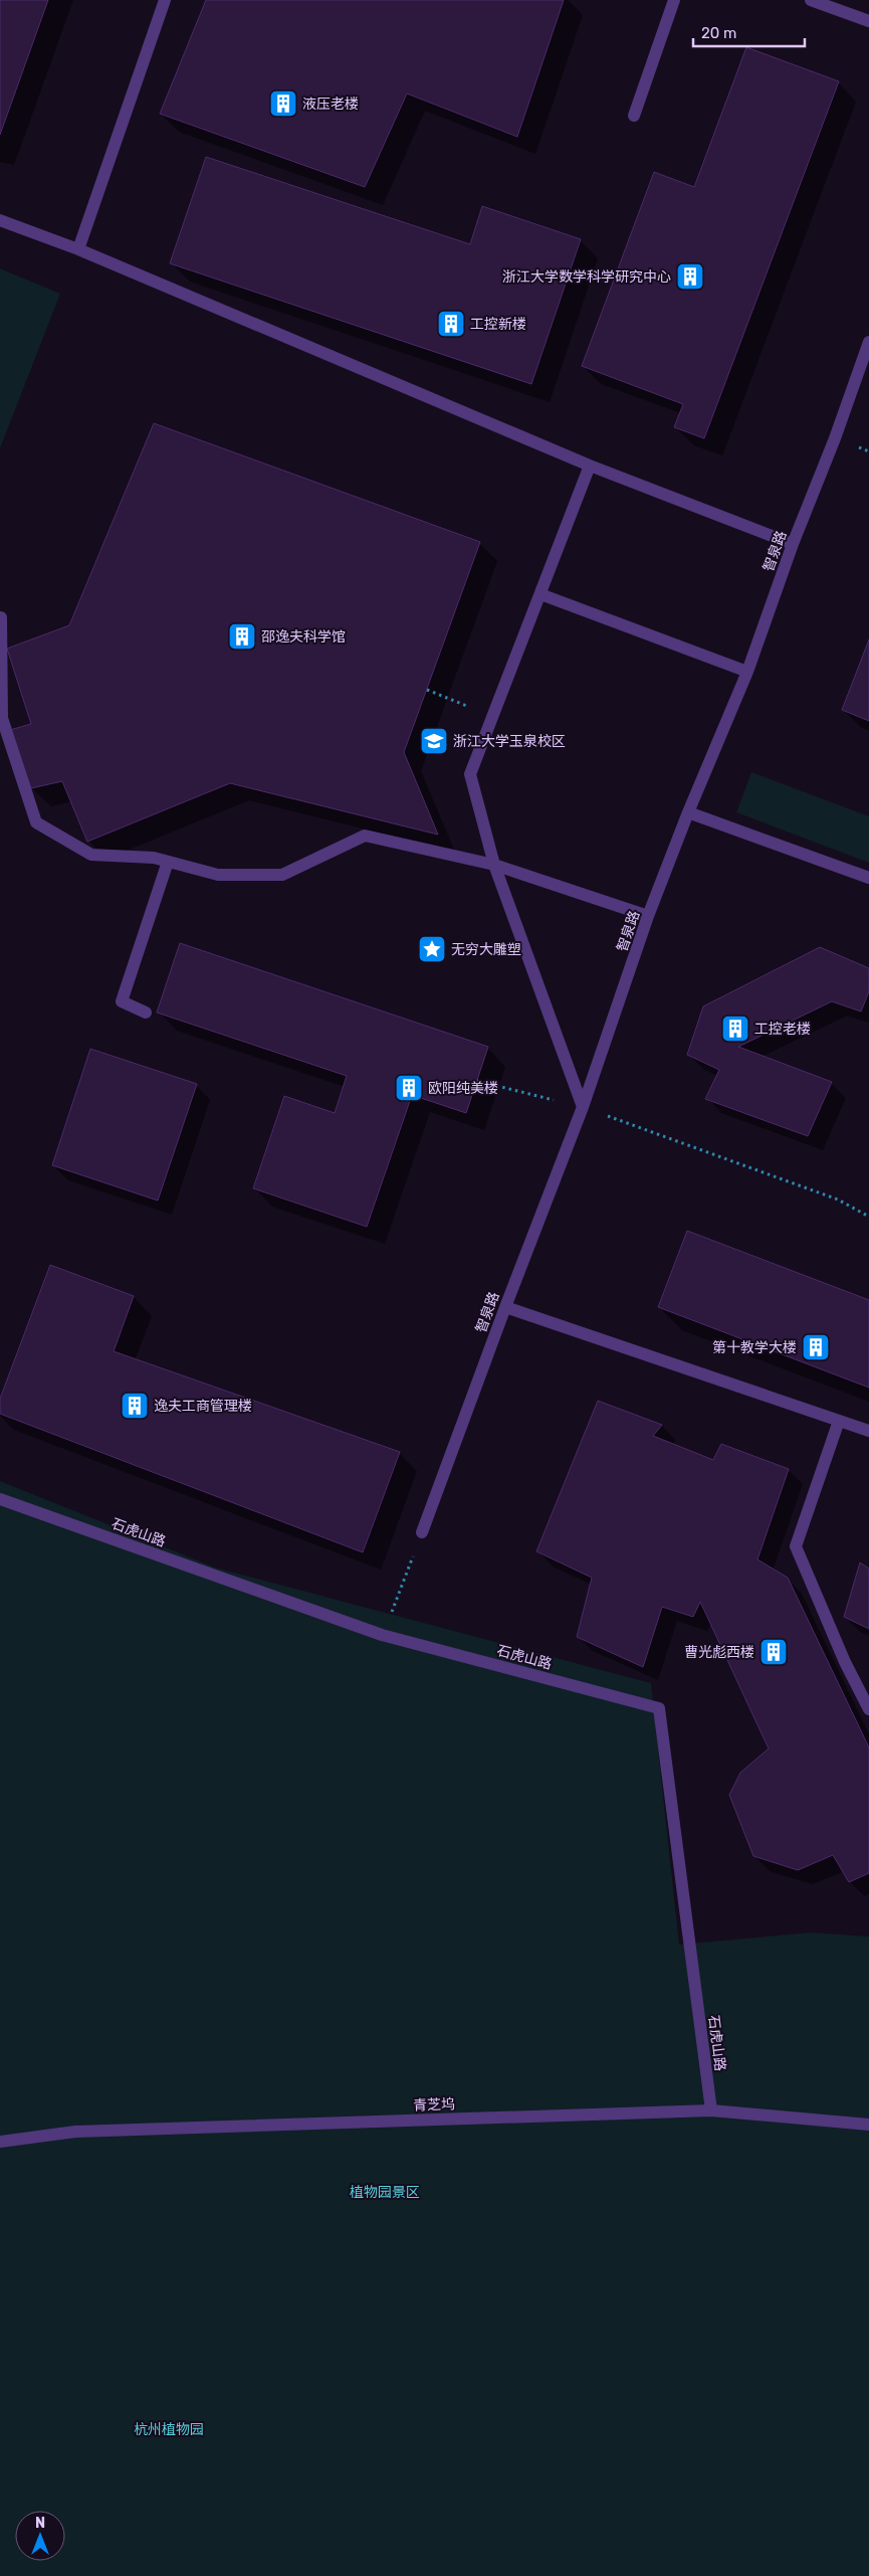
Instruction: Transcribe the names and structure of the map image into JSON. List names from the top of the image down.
{
  "streets": {
    "street": ["智泉路", "石虎山路", "青芝坞"]
  },
  "crossings": [
    ["石虎山路", "青芝坞"]
  ],
  "parks": ["植物园景区", "杭州植物园"],
  "places": {
    "building": [
      "液压老楼",
      "浙江大学数学科学研究中心",
      "工控新楼",
      "邵逸夫科学馆",
      "工控老楼",
      "欧阳纯美楼",
      "第十教学大楼",
      "逸夫工商管理楼",
      "曹光彪西楼"
    ],
    "school or university": ["浙江大学玉泉校区"],
    "place": ["无穷大雕塑"]
  },
  "scale_bar": "20 m",
  "north": "top"
}
